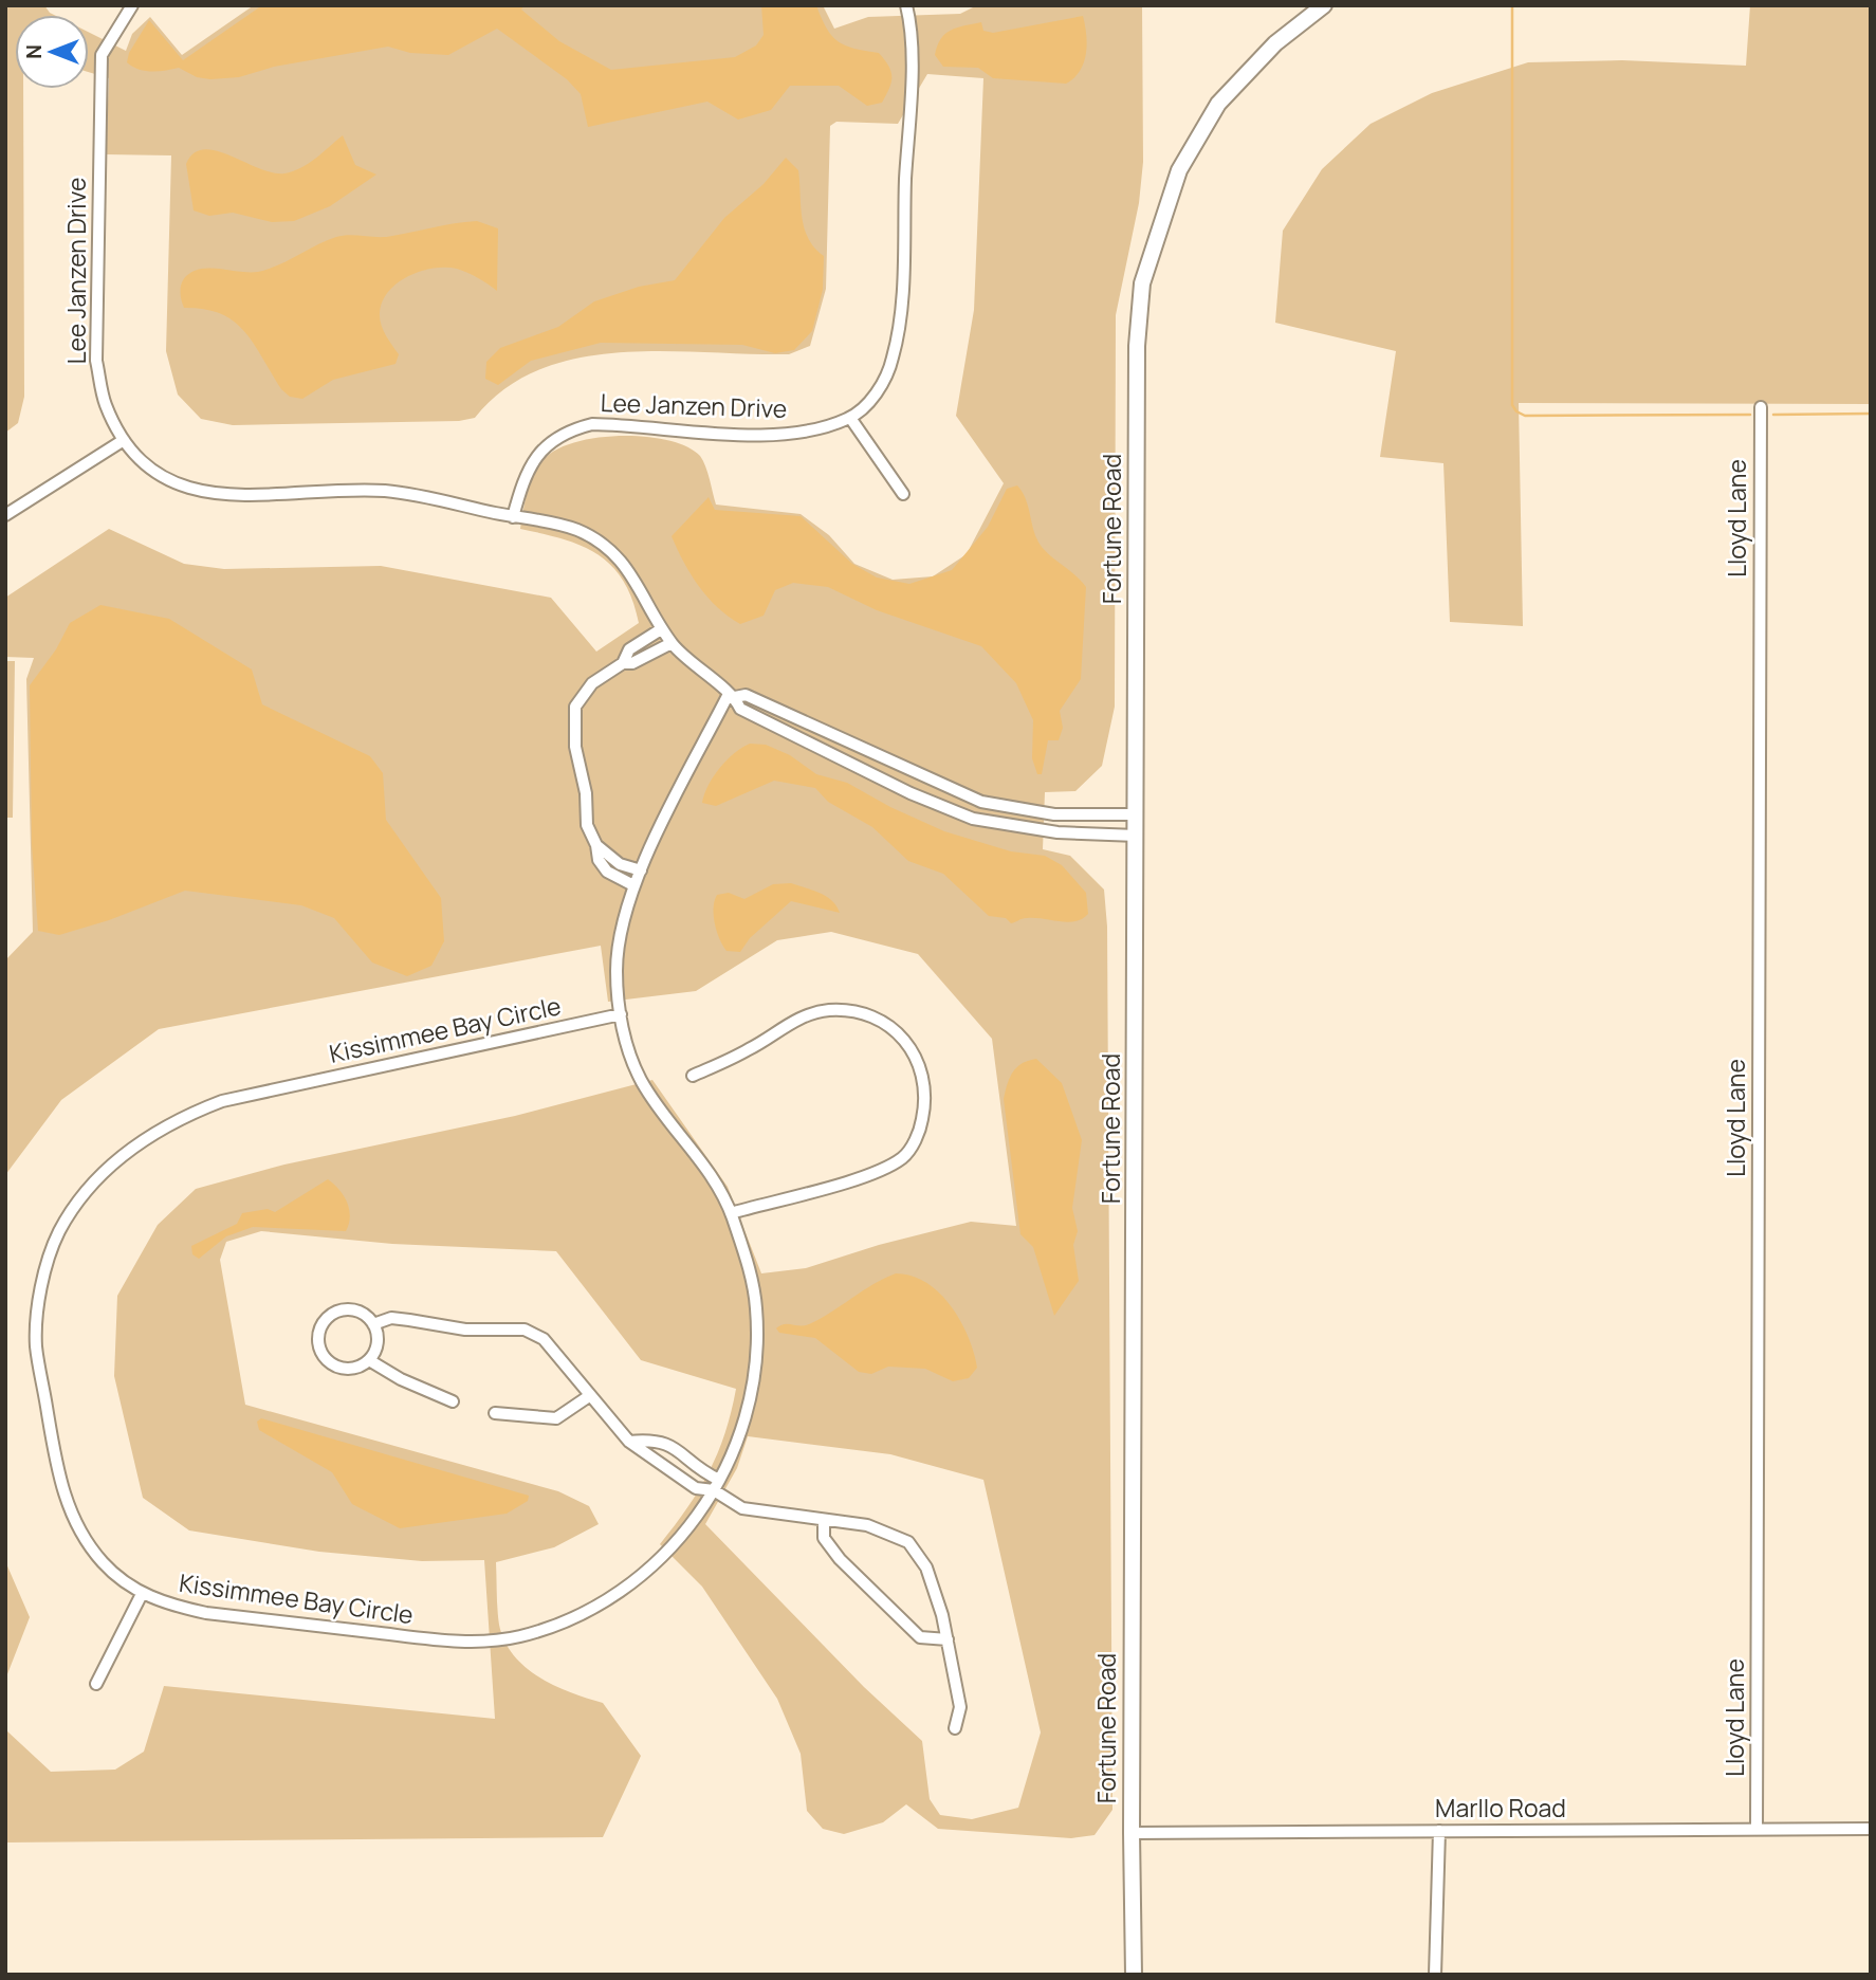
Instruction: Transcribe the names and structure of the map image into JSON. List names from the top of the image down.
{
  "streets": {
    "street": [
      "Lee Janzen Drive",
      "Lloyd Lane",
      "Fortune Road",
      "Kissimmee Bay Circle",
      "Marllo Road"
    ]
  },
  "crossings": [
    ["Lee Janzen Drive", "Fortune Road"],
    ["Lee Janzen Drive", "Kissimmee Bay Circle"],
    ["Lloyd Lane", "Marllo Road"],
    ["Fortune Road", "Marllo Road"]
  ],
  "north": "left"
}
